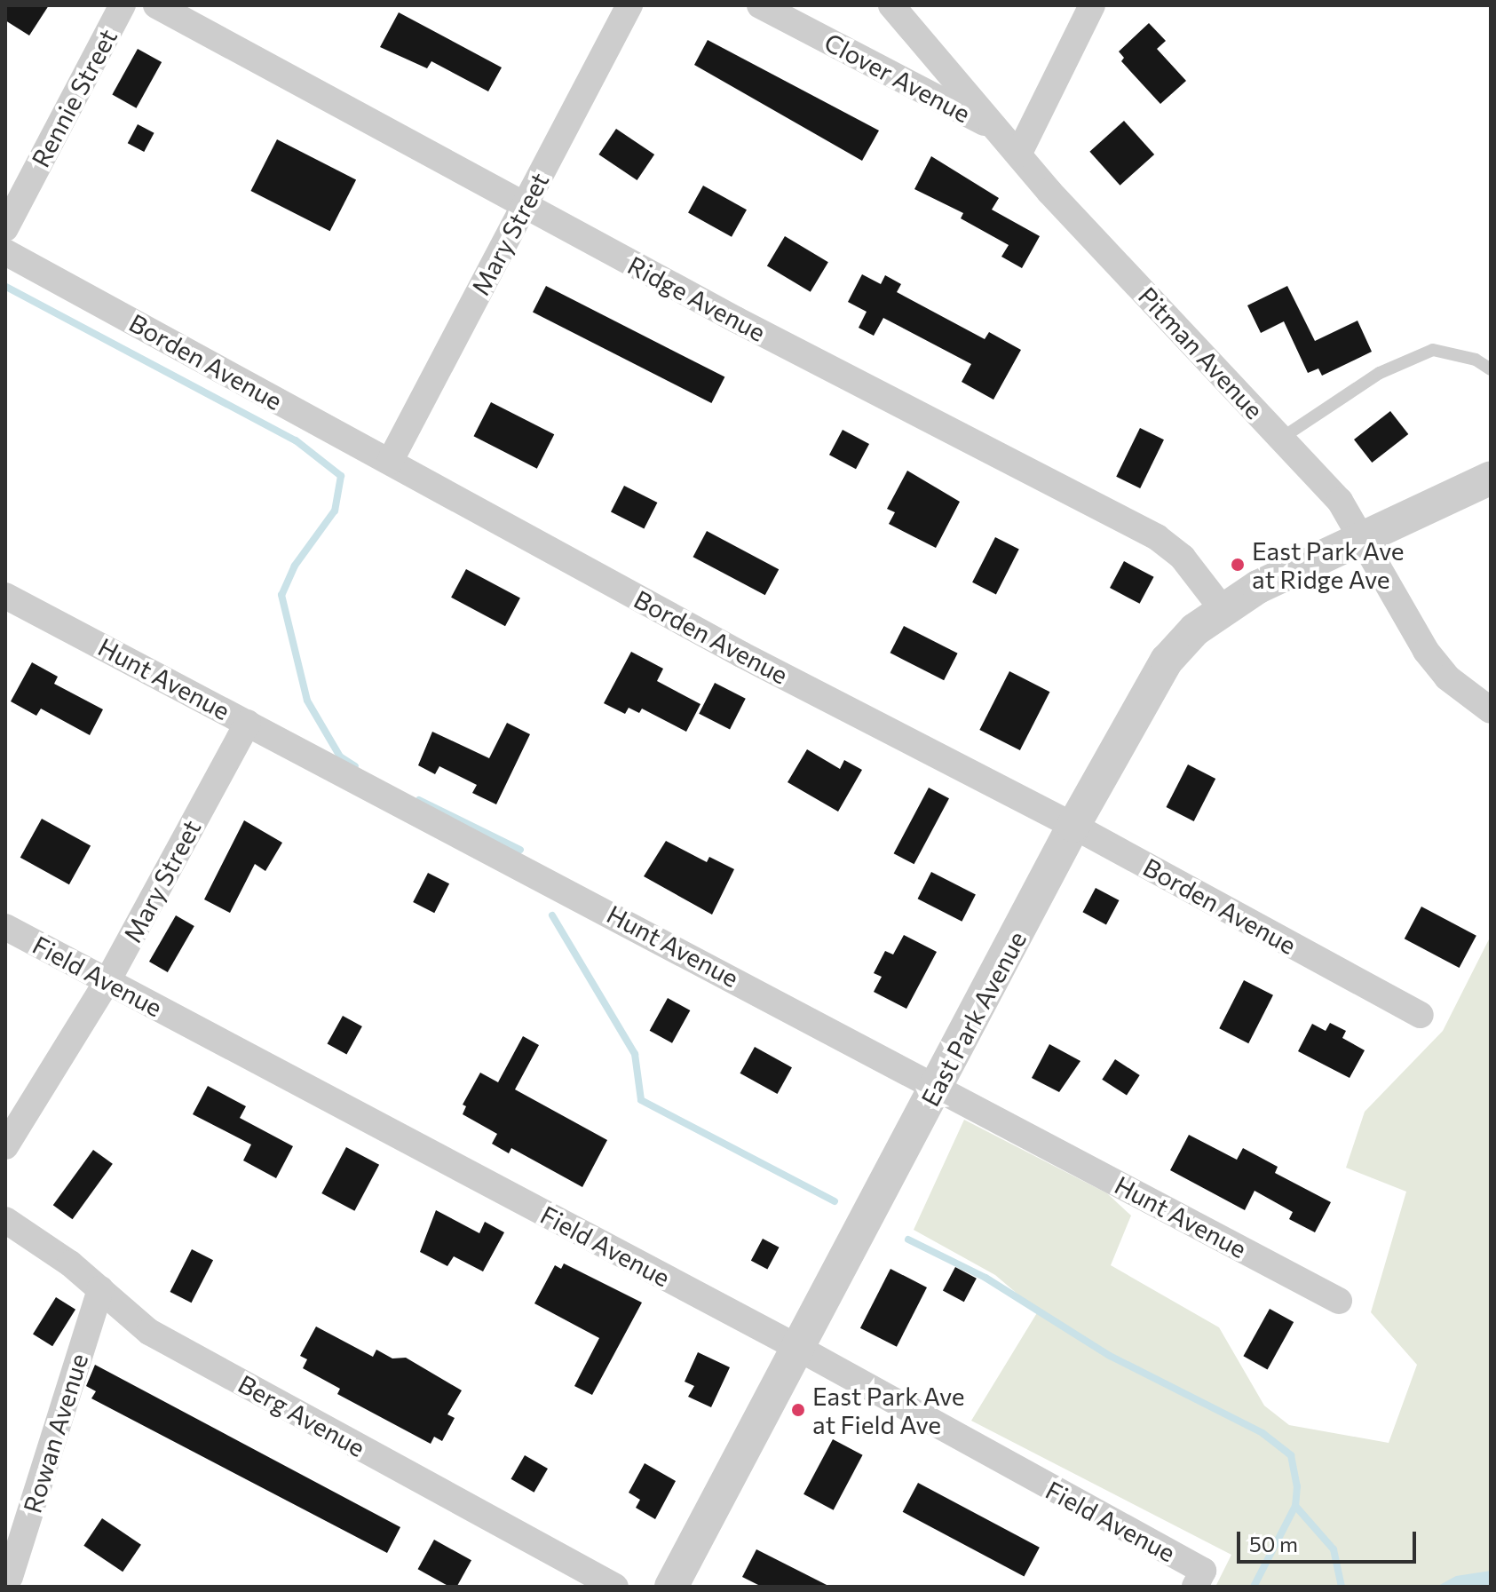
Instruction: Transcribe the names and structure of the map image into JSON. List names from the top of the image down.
{
  "streets": {
    "street": [
      "Clover Avenue",
      "Rennie Street",
      "Mary Street",
      "Ridge Avenue",
      "Pitman Avenue",
      "Borden Avenue",
      "Hunt Avenue",
      "Field Avenue",
      "East Park Avenue",
      "Berg Avenue",
      "Rowan Avenue"
    ]
  },
  "crossings": [
    ["Clover Avenue", "Pitman Avenue"],
    ["Mary Street", "Ridge Avenue"],
    ["Mary Street", "Borden Avenue"],
    ["Mary Street", "Hunt Avenue"],
    ["Mary Street", "Field Avenue"],
    ["Ridge Avenue", "East Park Avenue"],
    ["Pitman Avenue", "East Park Avenue"],
    ["Borden Avenue", "East Park Avenue"],
    ["Hunt Avenue", "East Park Avenue"],
    ["Field Avenue", "East Park Avenue"],
    ["Berg Avenue", "Rowan Avenue"]
  ],
  "places": ["East Park Ave at Ridge Ave", "East Park Ave at Field Ave"],
  "scale_bar": "50 m"
}
